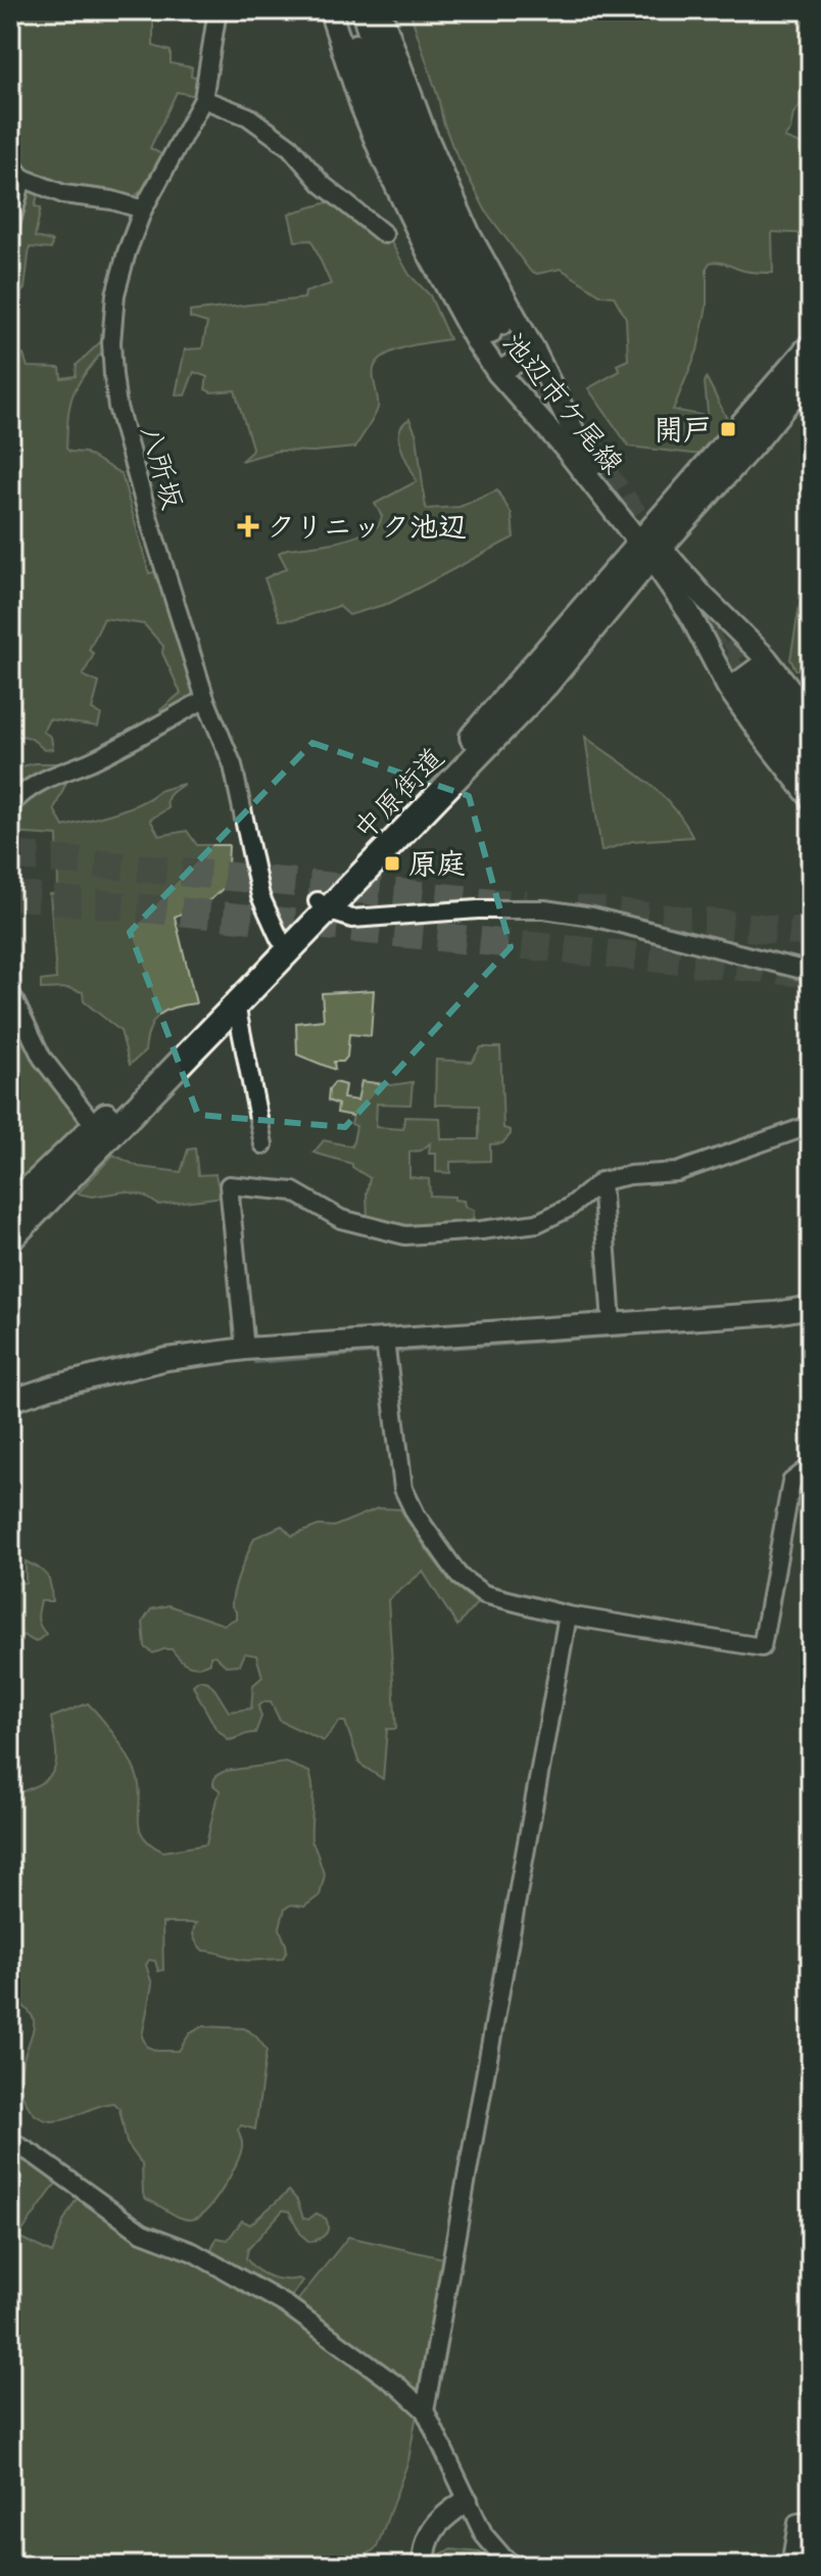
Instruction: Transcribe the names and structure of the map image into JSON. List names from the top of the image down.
{
  "streets": {
    "main road": ["中原街道"],
    "street": ["池辺市ケ尾線", "八所坂"]
  },
  "crossings": [
    ["池辺市ケ尾線", "中原街道"],
    ["八所坂", "中原街道"]
  ],
  "places": {
    "transit": ["開戸", "原庭"],
    "health": ["クリニック池辺"]
  }
}
